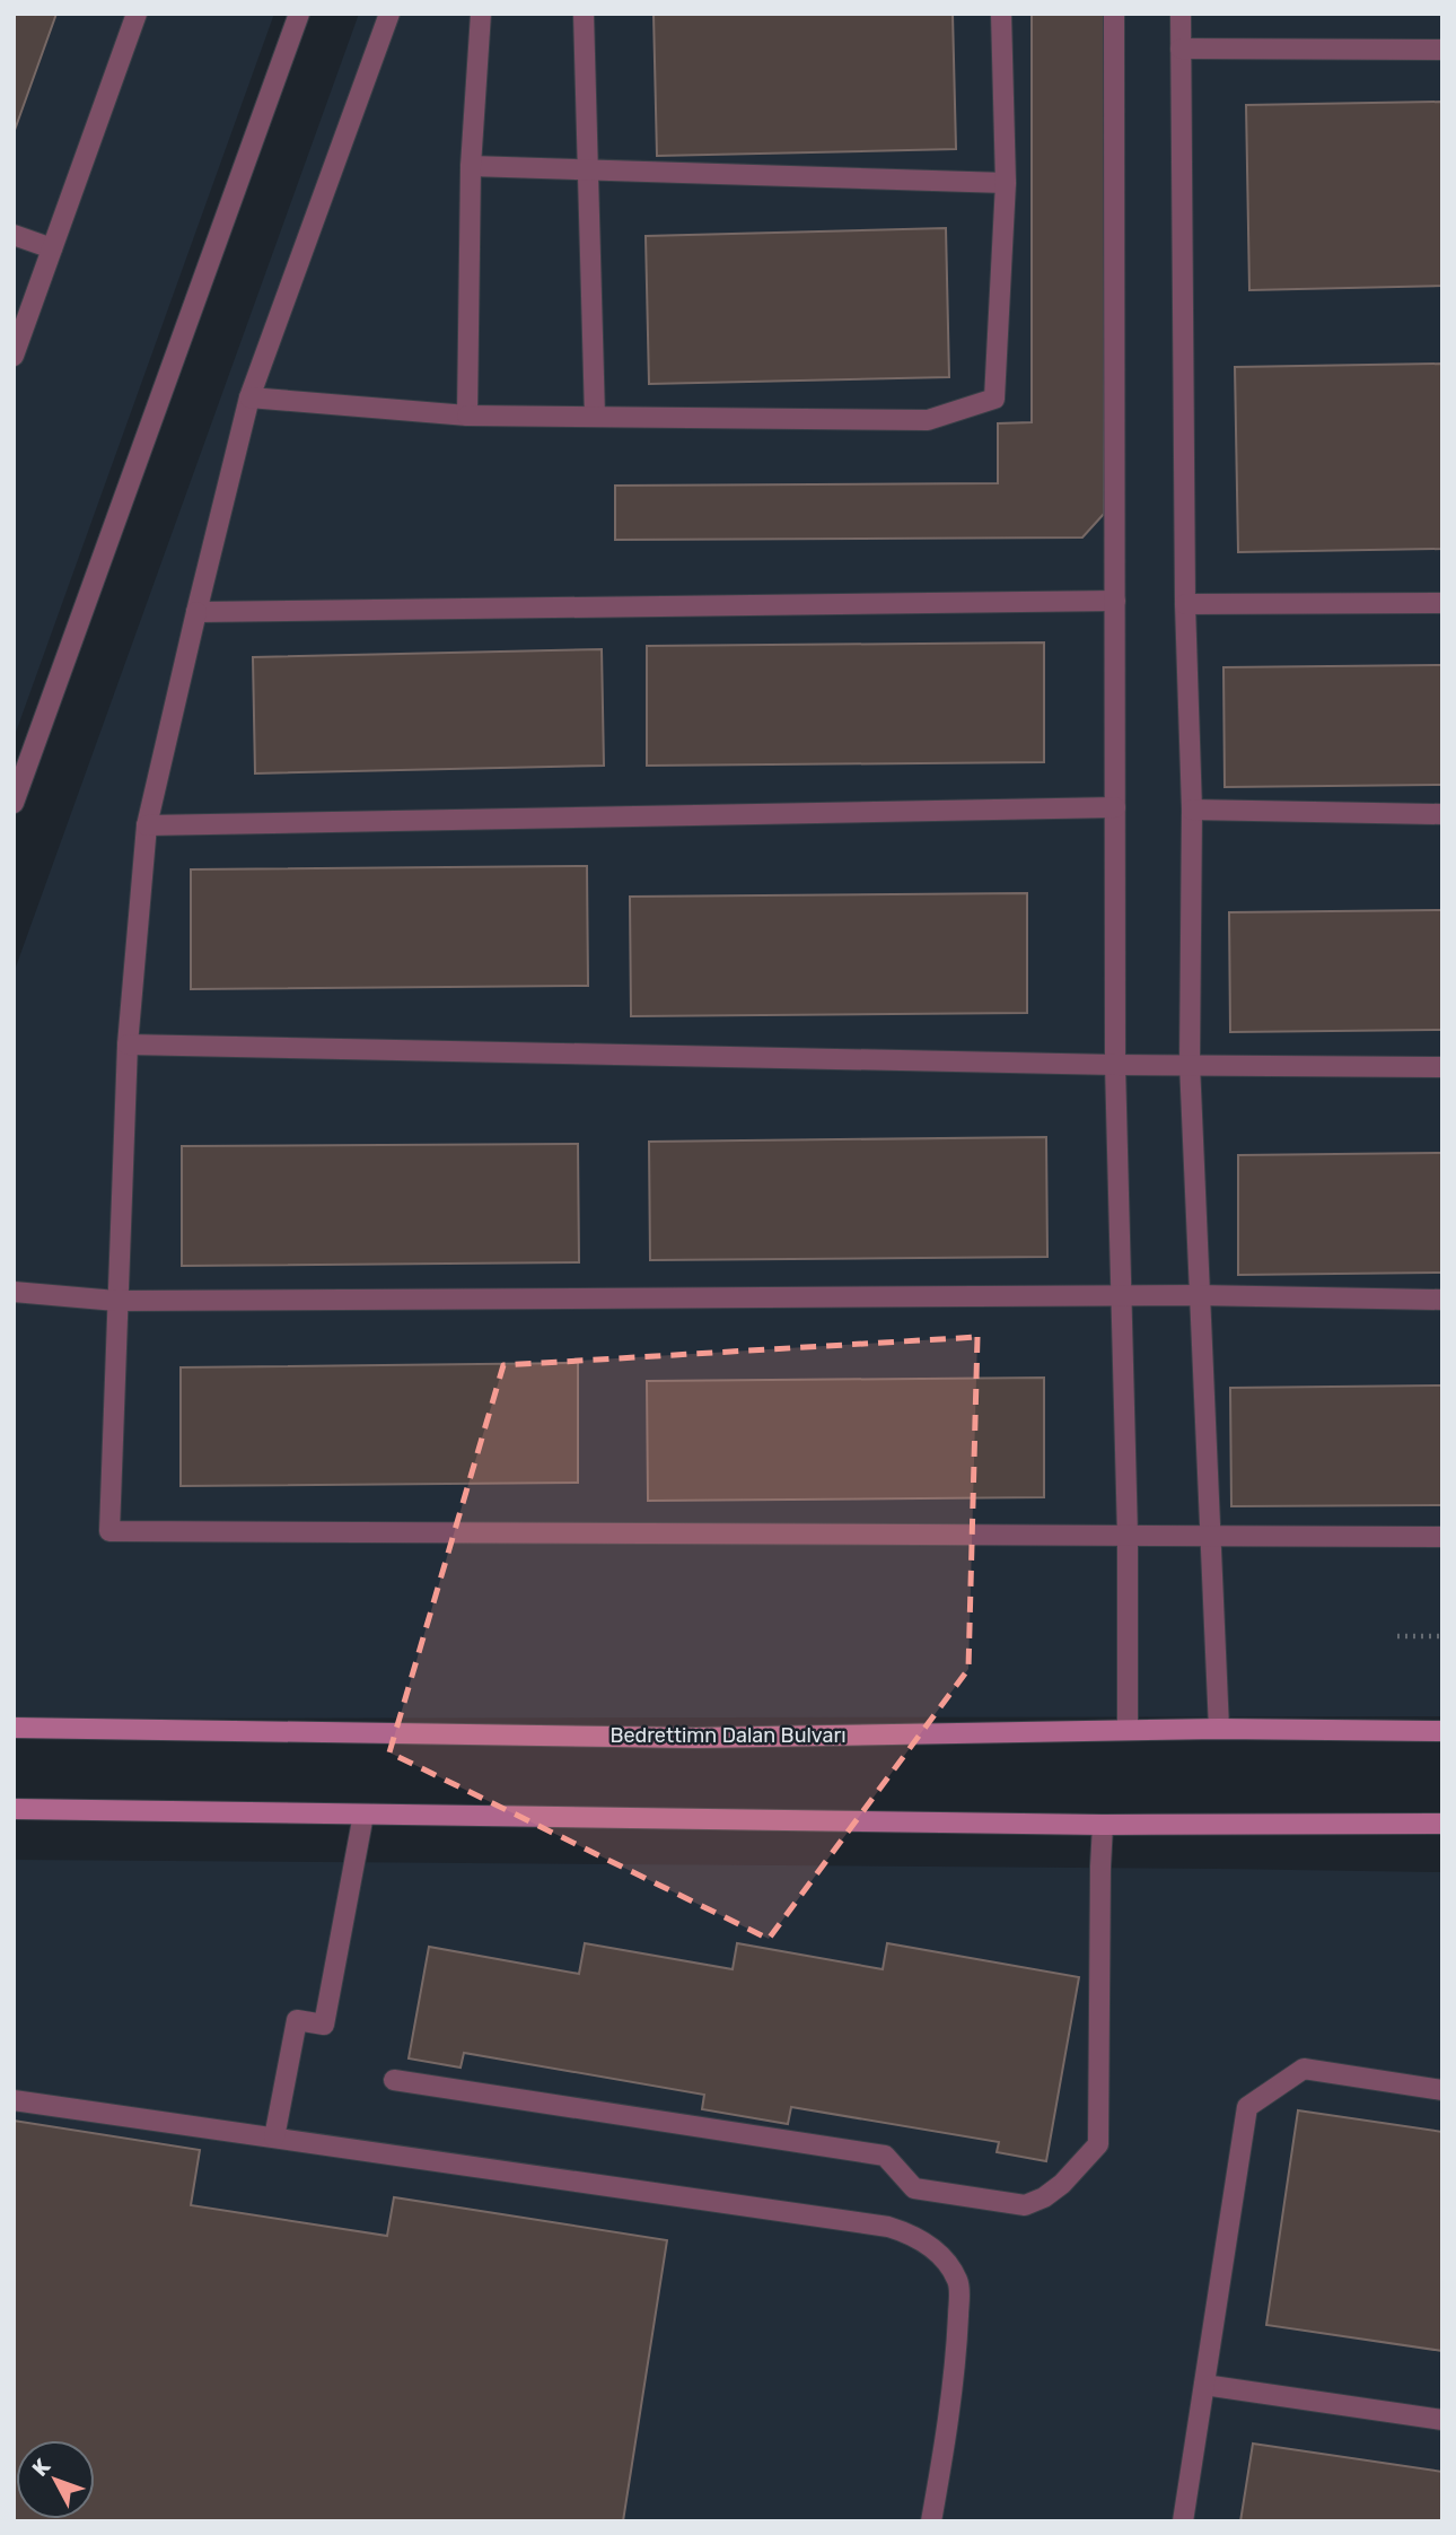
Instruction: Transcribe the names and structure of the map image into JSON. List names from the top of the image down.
{
  "streets": {
    "main road": ["Bedrettimn Dalan Bulvarı"]
  },
  "north": "top left"
}
